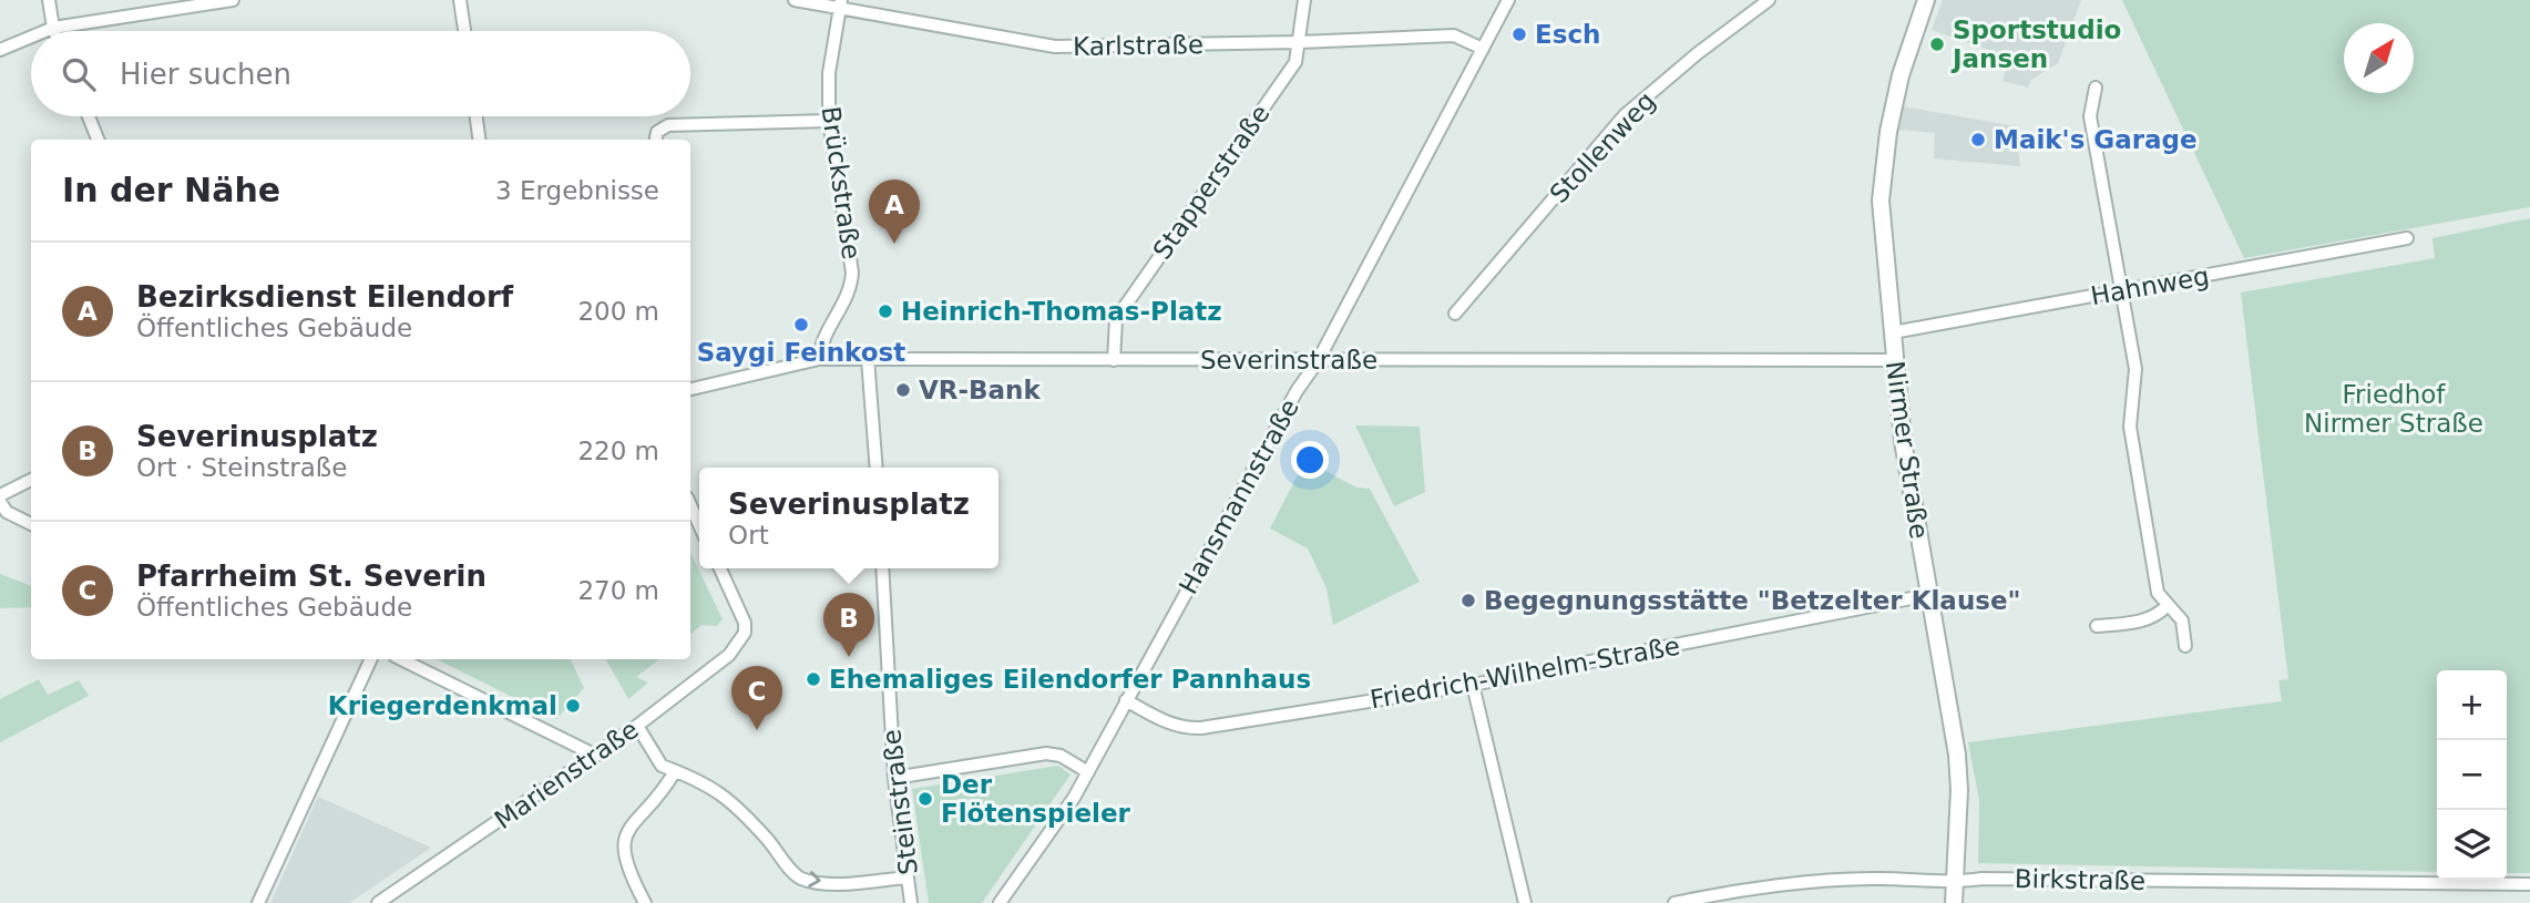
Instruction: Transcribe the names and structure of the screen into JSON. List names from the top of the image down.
{
  "streets": {
    "street": [
      "Karlstraße",
      "Stollenweg",
      "Stapperstraße",
      "Brückstraße",
      "Hahnweg",
      "Severinstraße",
      "Nirmer Straße",
      "Hansmannstraße",
      "Friedrich-Wilhelm-Straße",
      "Marienstraße",
      "Steinstraße",
      "Birkstraße"
    ]
  },
  "crossings": [
    ["Karlstraße", "Stapperstraße"],
    ["Karlstraße", "Brückstraße"],
    ["Karlstraße", "Hansmannstraße"],
    ["Stapperstraße", "Severinstraße"],
    ["Brückstraße", "Severinstraße"],
    ["Hahnweg", "Nirmer Straße"],
    ["Severinstraße", "Nirmer Straße"],
    ["Severinstraße", "Hansmannstraße"],
    ["Nirmer Straße", "Friedrich-Wilhelm-Straße"],
    ["Nirmer Straße", "Birkstraße"],
    ["Hansmannstraße", "Friedrich-Wilhelm-Straße"]
  ],
  "parks": ["Friedhof Nirmer Straße"],
  "places": [
    "Esch",
    "Sportstudio Jansen",
    "Maik's Garage",
    "Heinrich-Thomas-Platz",
    "Saygi Feinkost",
    "VR-Bank",
    "Begegnungsstätte \"Betzelter Klause\"",
    "Ehemaliges Eilendorfer Pannhaus",
    "Kriegerdenkmal",
    "Der Flötenspieler"
  ],
  "north": "top right",
  "page": {
    "search": "Hier suchen",
    "heading": ["In der Nähe", "3 Ergebnisse"],
    "pins": ["A", "B", "C"],
    "list": [
      {
        "mark": "A",
        "name": "Bezirksdienst Eilendorf",
        "note": "Öffentliches Gebäude",
        "value": "200 m"
      },
      {
        "mark": "B",
        "name": "Severinusplatz",
        "note": "Ort · Steinstraße",
        "value": "220 m"
      },
      {
        "mark": "C",
        "name": "Pfarrheim St. Severin",
        "note": "Öffentliches Gebäude",
        "value": "270 m"
      }
    ],
    "popup": ["Severinusplatz", "Ort"],
    "map_buttons": ["+", "−"]
  }
}
